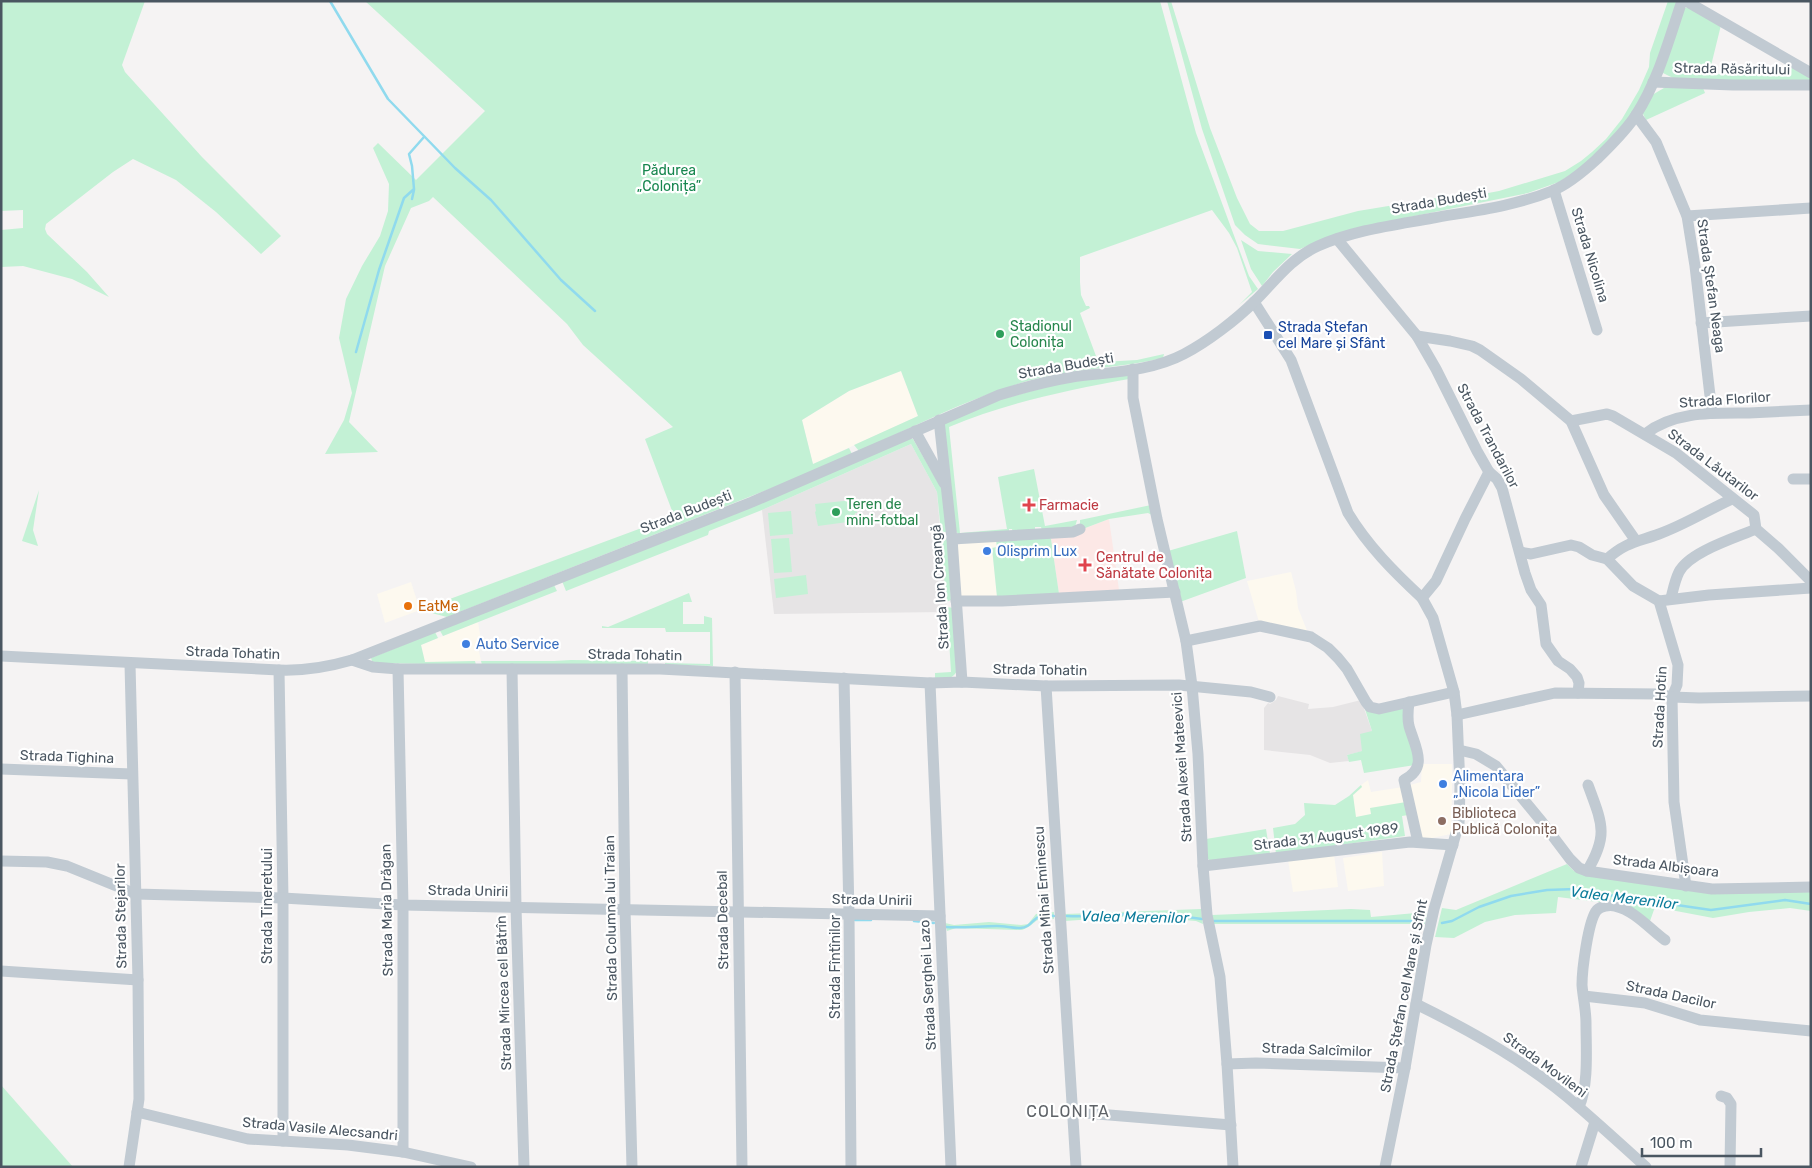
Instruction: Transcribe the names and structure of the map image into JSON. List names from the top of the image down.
{
  "streets": {
    "street": [
      "Strada Răsăritului",
      "Strada Budești",
      "Strada Nicolina",
      "Strada Ștefan Neaga",
      "Strada Florilor",
      "Strada Trandarilor",
      "Strada Lăutarilor",
      "Strada Ion Creangă",
      "Strada Tohatin",
      "Strada Hotin",
      "Strada Tighina",
      "Strada Alexei Mateevici",
      "Strada 31 August 1989",
      "Strada Albișoara",
      "Strada Unirii",
      "Strada Mihai Eminescu",
      "Strada Tineretului",
      "Strada Maria Drăgan",
      "Strada Stejarilor",
      "Strada Columna lui Traian",
      "Strada Decebal",
      "Strada Fîntînilor",
      "Strada Serghei Lazo",
      "Strada Mircea cel Bătrîn",
      "Strada Dacilor",
      "Strada Ștefan cel Mare și Sfînt",
      "Strada Salcîmilor",
      "Strada Movileni",
      "Strada Vasile Alecsandri"
    ]
  },
  "crossings": [
    ["Strada Răsăritului", "Strada Budești"],
    ["Strada Budești", "Strada Nicolina"],
    ["Strada Budești", "Strada Ștefan Neaga"],
    ["Strada Budești", "Strada Trandarilor"],
    ["Strada Budești", "Strada Ion Creangă"],
    ["Strada Budești", "Strada Tohatin"],
    ["Strada Budești", "Strada Alexei Mateevici"],
    ["Strada Budești", "Strada Ștefan cel Mare și Sfînt"],
    ["Strada Ștefan Neaga", "Strada Florilor"],
    ["Strada Florilor", "Strada Lăutarilor"],
    ["Strada Ion Creangă", "Strada Tohatin"],
    ["Strada Tohatin", "Strada Alexei Mateevici"],
    ["Strada Tohatin", "Strada Mihai Eminescu"],
    ["Strada Tohatin", "Strada Tineretului"],
    ["Strada Tohatin", "Strada Maria Drăgan"],
    ["Strada Tohatin", "Strada Stejarilor"],
    ["Strada Tohatin", "Strada Columna lui Traian"],
    ["Strada Tohatin", "Strada Decebal"],
    ["Strada Tohatin", "Strada Fîntînilor"],
    ["Strada Tohatin", "Strada Serghei Lazo"],
    ["Strada Tohatin", "Strada Mircea cel Bătrîn"],
    ["Strada Hotin", "Strada Albișoara"],
    ["Strada Tighina", "Strada Stejarilor"],
    ["Strada Alexei Mateevici", "Strada 31 August 1989"],
    ["Strada Alexei Mateevici", "Strada Salcîmilor"],
    ["Strada 31 August 1989", "Strada Ștefan cel Mare și Sfînt"],
    ["Strada Unirii", "Strada Tineretului"],
    ["Strada Unirii", "Strada Maria Drăgan"],
    ["Strada Unirii", "Strada Stejarilor"],
    ["Strada Unirii", "Strada Columna lui Traian"],
    ["Strada Unirii", "Strada Decebal"],
    ["Strada Unirii", "Strada Fîntînilor"],
    ["Strada Unirii", "Strada Serghei Lazo"],
    ["Strada Unirii", "Strada Mircea cel Bătrîn"],
    ["Strada Tineretului", "Strada Vasile Alecsandri"],
    ["Strada Maria Drăgan", "Strada Vasile Alecsandri"],
    ["Strada Stejarilor", "Strada Vasile Alecsandri"],
    ["Strada Ștefan cel Mare și Sfînt", "Strada Salcîmilor"],
    ["Strada Ștefan cel Mare și Sfînt", "Strada Movileni"]
  ],
  "districts": ["COLONIȚA"],
  "water": ["Valea Merenilor"],
  "parks": ["Pădurea „Colonița”"],
  "places": {
    "other": [
      "Stadionul Colonița",
      "Teren de mini-fotbal",
      "Olisprim Lux",
      "EatMe",
      "Auto Service",
      "Alimentara „Nicola Lider”",
      "Biblioteca Publică Colonița"
    ],
    "transit": ["Strada Ștefan cel Mare și Sfânt"],
    "health": ["Farmacie", "Centrul de Sănătate Colonița"]
  },
  "scale_bar": "100 m"
}
